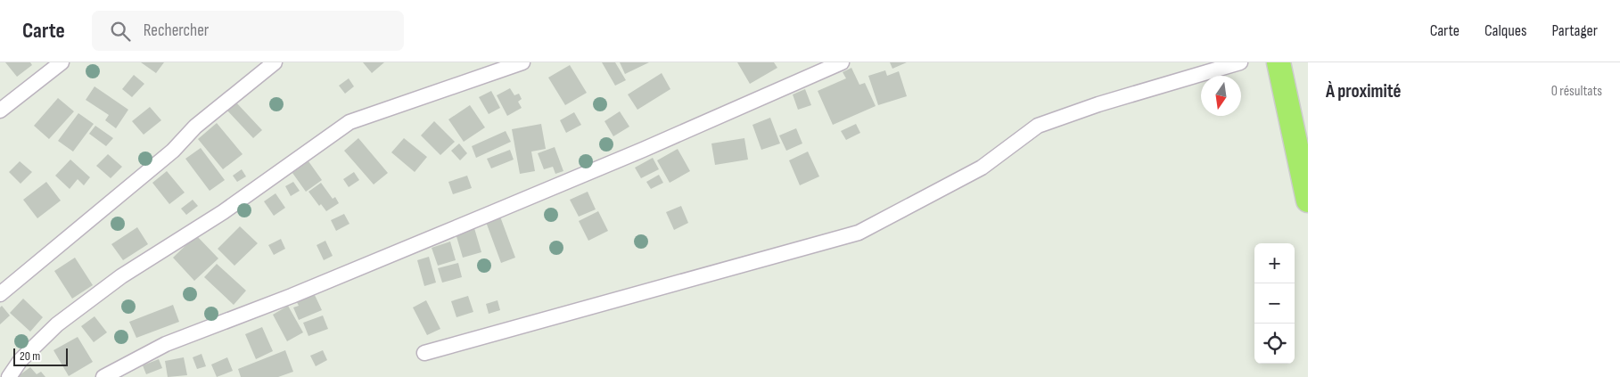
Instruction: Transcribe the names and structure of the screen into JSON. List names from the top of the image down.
{
  "scale_bar": "20 m",
  "north": "bottom",
  "page": {
    "header": "Carte",
    "search": "Rechercher",
    "nav": ["Carte", "Calques", "Partager"],
    "heading": ["À proximité", "0 résultats"],
    "map_buttons": ["+", "−"],
    "scale": "20 m"
  }
}
